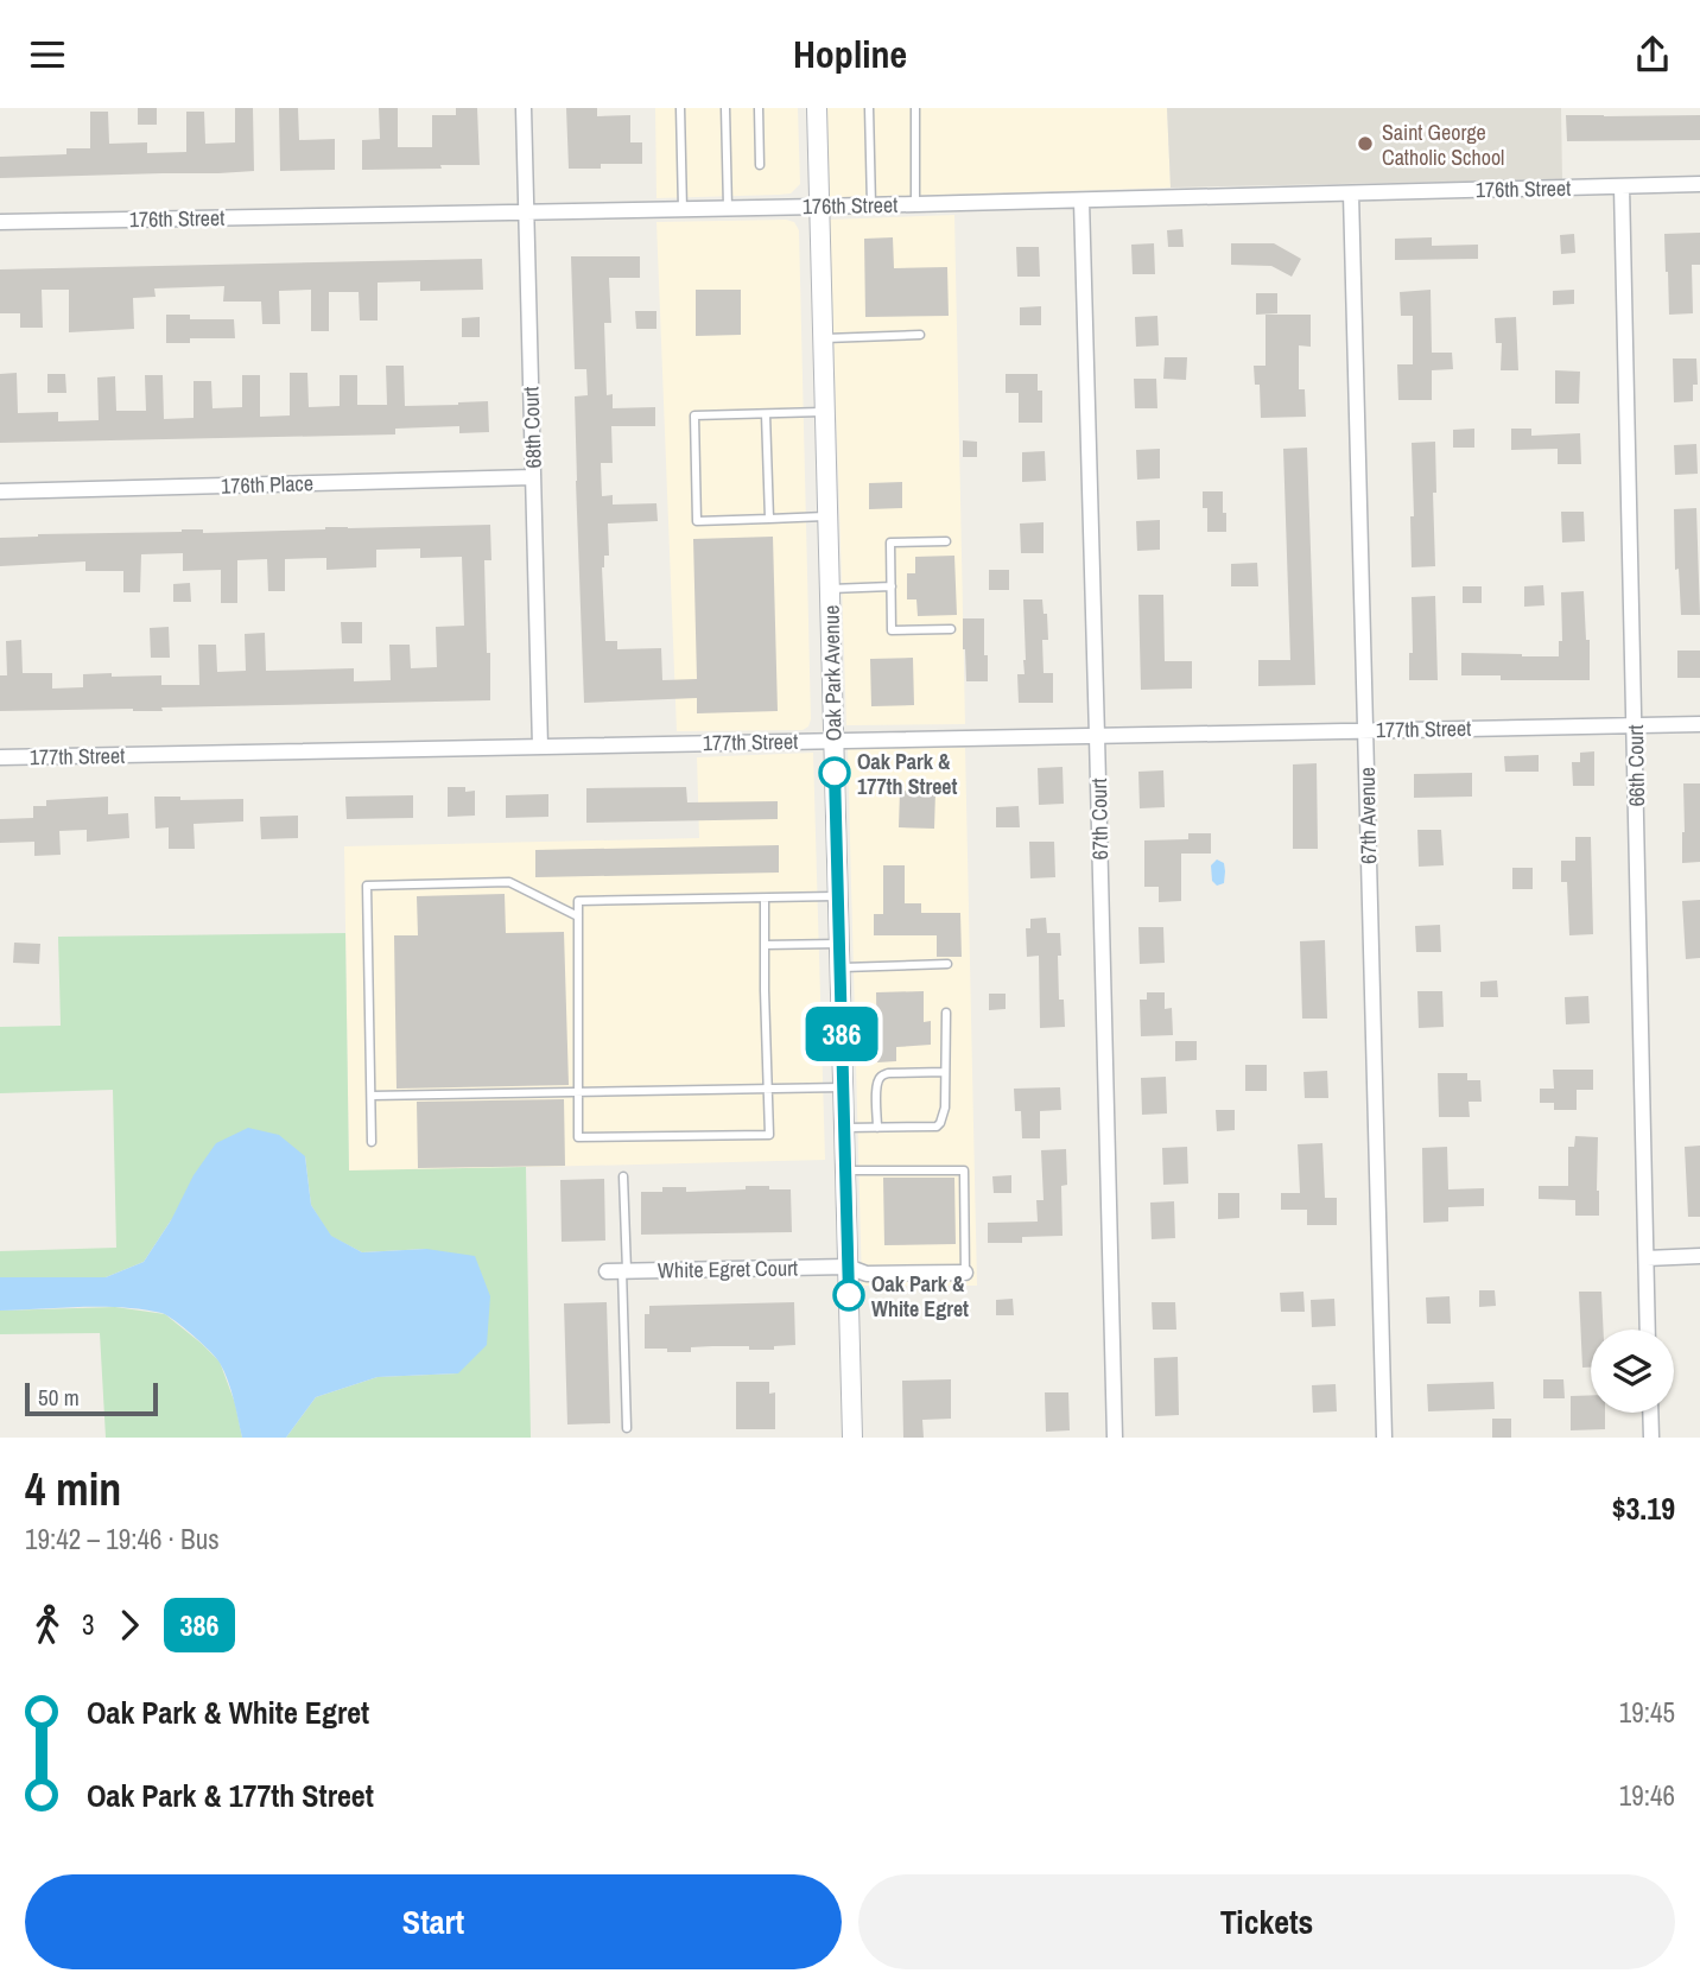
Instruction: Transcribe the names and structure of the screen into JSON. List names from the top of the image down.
{
  "streets": {
    "street": [
      "176th Street",
      "68th Court",
      "176th Place",
      "Oak Park Avenue",
      "177th Street",
      "66th Court",
      "67th Avenue",
      "67th Court",
      "White Egret Court"
    ]
  },
  "crossings": [
    ["176th Street", "68th Court"],
    ["176th Street", "Oak Park Avenue"],
    ["176th Street", "66th Court"],
    ["176th Street", "67th Avenue"],
    ["176th Street", "67th Court"],
    ["68th Court", "176th Place"],
    ["68th Court", "177th Street"],
    ["Oak Park Avenue", "177th Street"],
    ["Oak Park Avenue", "White Egret Court"],
    ["177th Street", "66th Court"],
    ["177th Street", "67th Avenue"],
    ["177th Street", "67th Court"]
  ],
  "places": ["Saint George Catholic School", "Oak Park & 177th Street", "Oak Park & White Egret"],
  "lines": ["bus line 386"],
  "scale_bar": "50 m",
  "page": {
    "header": "Hopline",
    "on_map": "386",
    "scale": "50 m",
    "heading": ["4 min", "19:42 – 19:46 · Bus", "$3.19"],
    "legs": ["3", "386"],
    "list": [
      {
        "name": "Oak Park & White Egret",
        "value": "19:45"
      },
      {
        "name": "Oak Park & 177th Street",
        "value": "19:46"
      }
    ],
    "buttons": ["Start", "Tickets"]
  }
}
